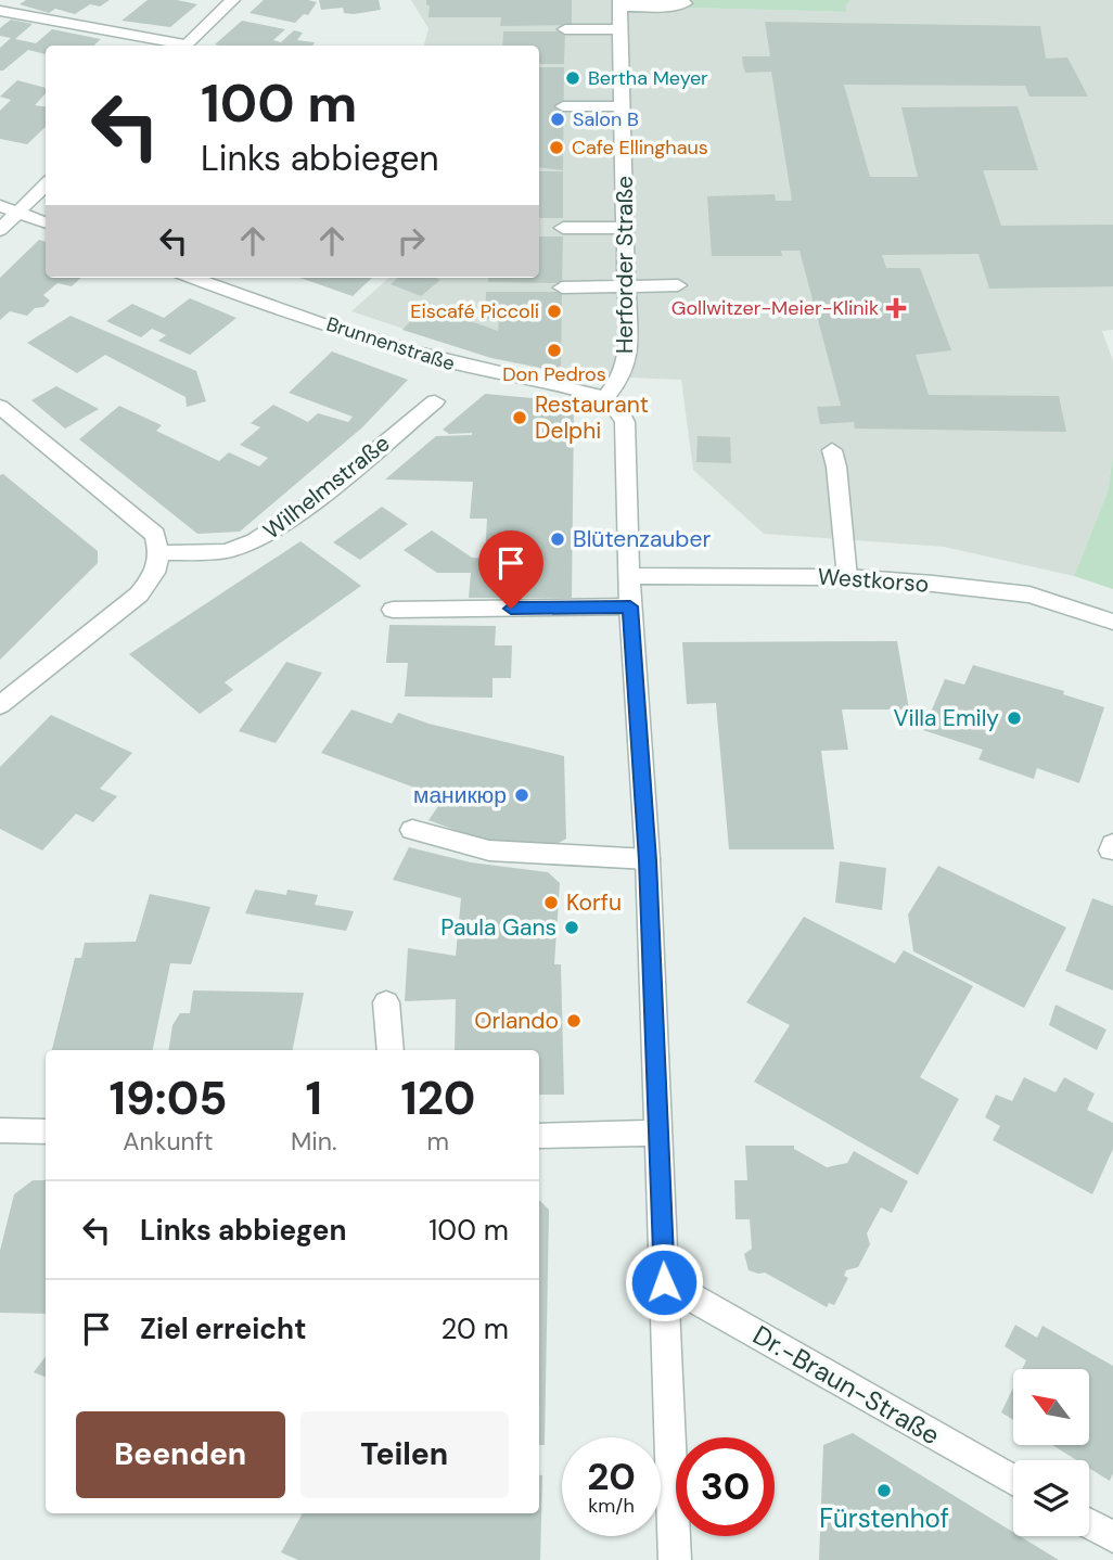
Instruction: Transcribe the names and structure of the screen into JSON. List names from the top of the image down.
{
  "streets": {
    "street": [
      "Herforder Straße",
      "Brunnenstraße",
      "Wilhelmstraße",
      "Westkorso",
      "Dr.-Braun-Straße"
    ]
  },
  "crossings": [
    ["Herforder Straße", "Brunnenstraße"]
  ],
  "places": {
    "other": [
      "Bertha Meyer",
      "Salon B",
      "Cafe Ellinghaus",
      "Eiscafé Piccoli",
      "Don Pedros",
      "Restaurant Delphi",
      "Blütenzauber",
      "Villa Emily",
      "маникюр",
      "Korfu",
      "Paula Gans",
      "Orlando",
      "Fürstenhof"
    ],
    "health": ["Gollwitzer-Meier-Klinik"]
  },
  "north": "top left",
  "page": {
    "turn": ["100 m", "Links abbiegen"],
    "eta": [
      "19:05",
      "Ankunft",
      "1",
      "Min.",
      "120",
      "m"
    ],
    "list": [
      {
        "name": "Links abbiegen",
        "value": "100 m"
      },
      {
        "name": "Ziel erreicht",
        "value": "20 m"
      }
    ],
    "buttons": ["Beenden", "Teilen"],
    "speed": "20 km/h",
    "limit": "30"
  }
}
